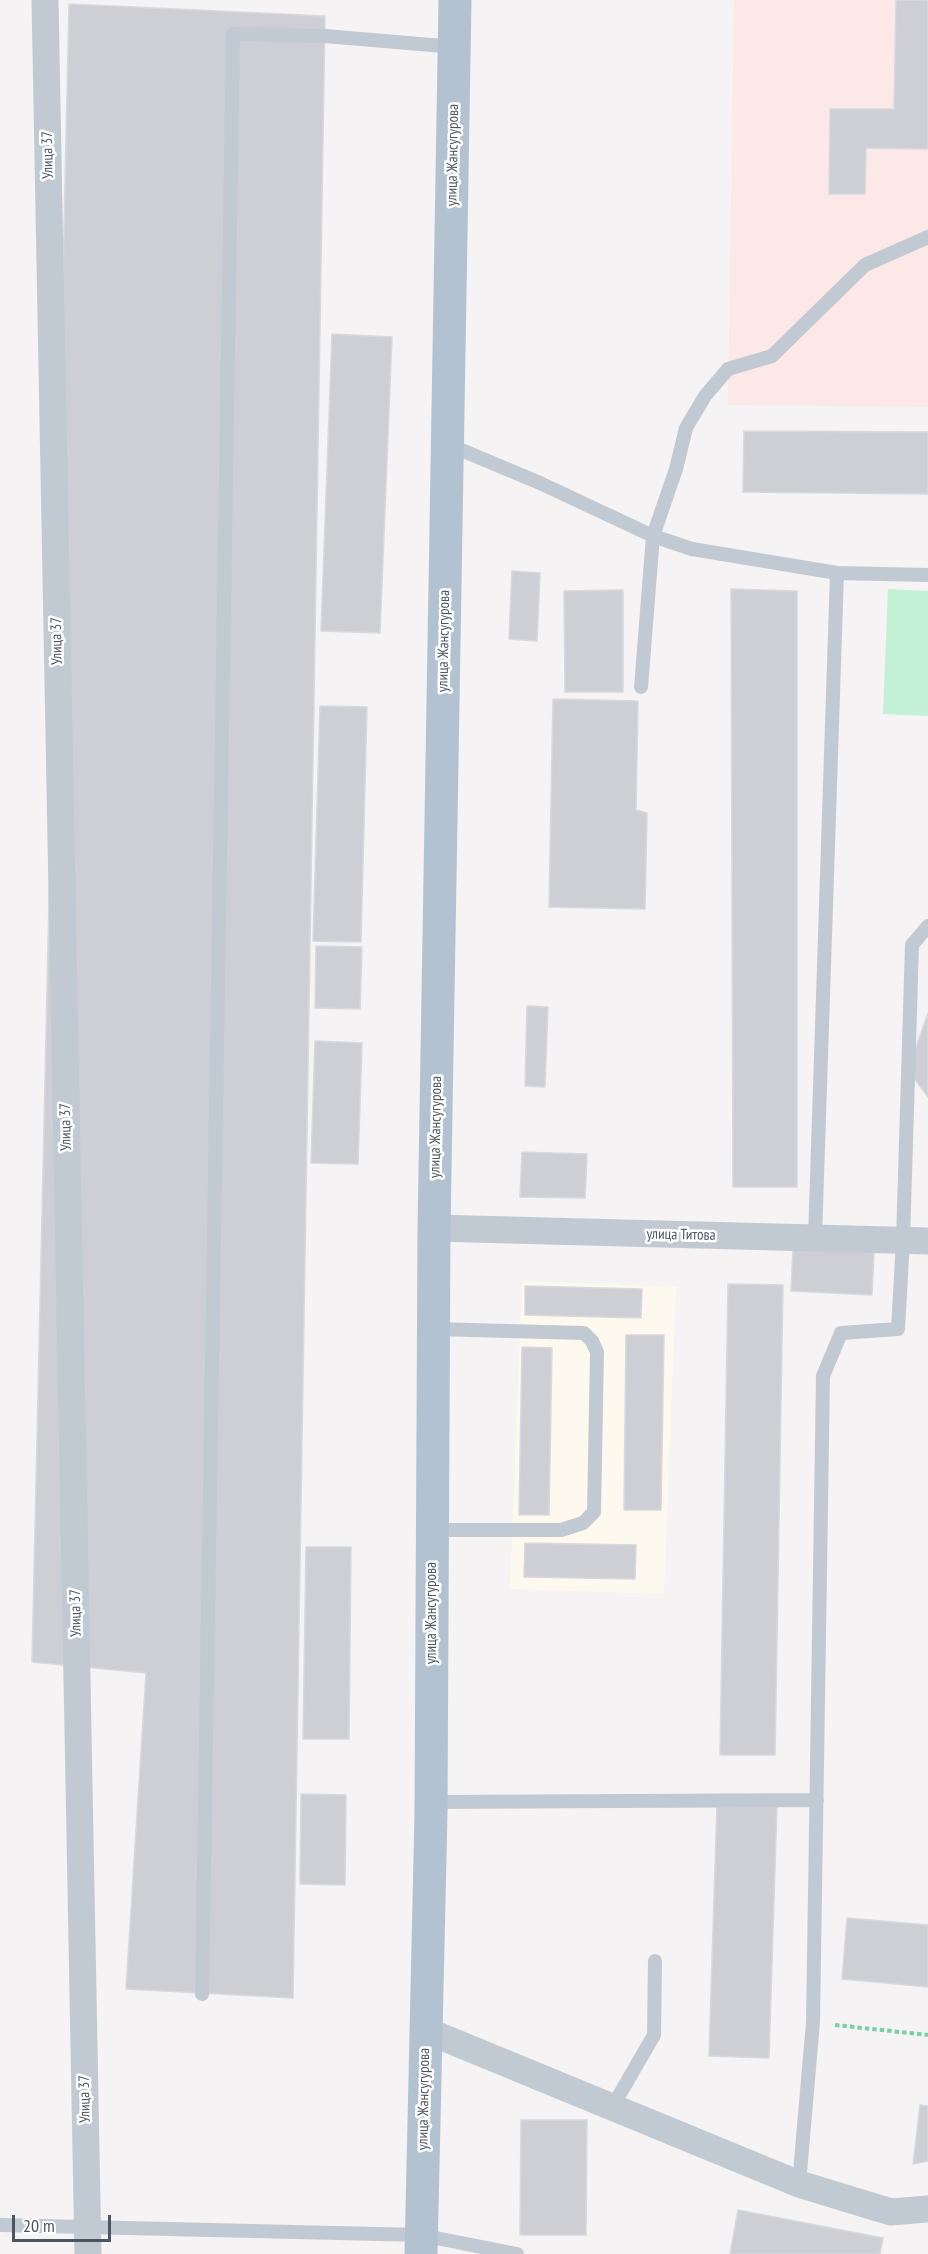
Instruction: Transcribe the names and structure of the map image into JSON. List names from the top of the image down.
{
  "streets": {
    "main road": ["улица Жансугурова"],
    "street": ["Улица 37", "улица Титова"]
  },
  "crossings": [
    ["улица Жансугурова", "улица Титова"]
  ],
  "scale_bar": "20 m"
}
